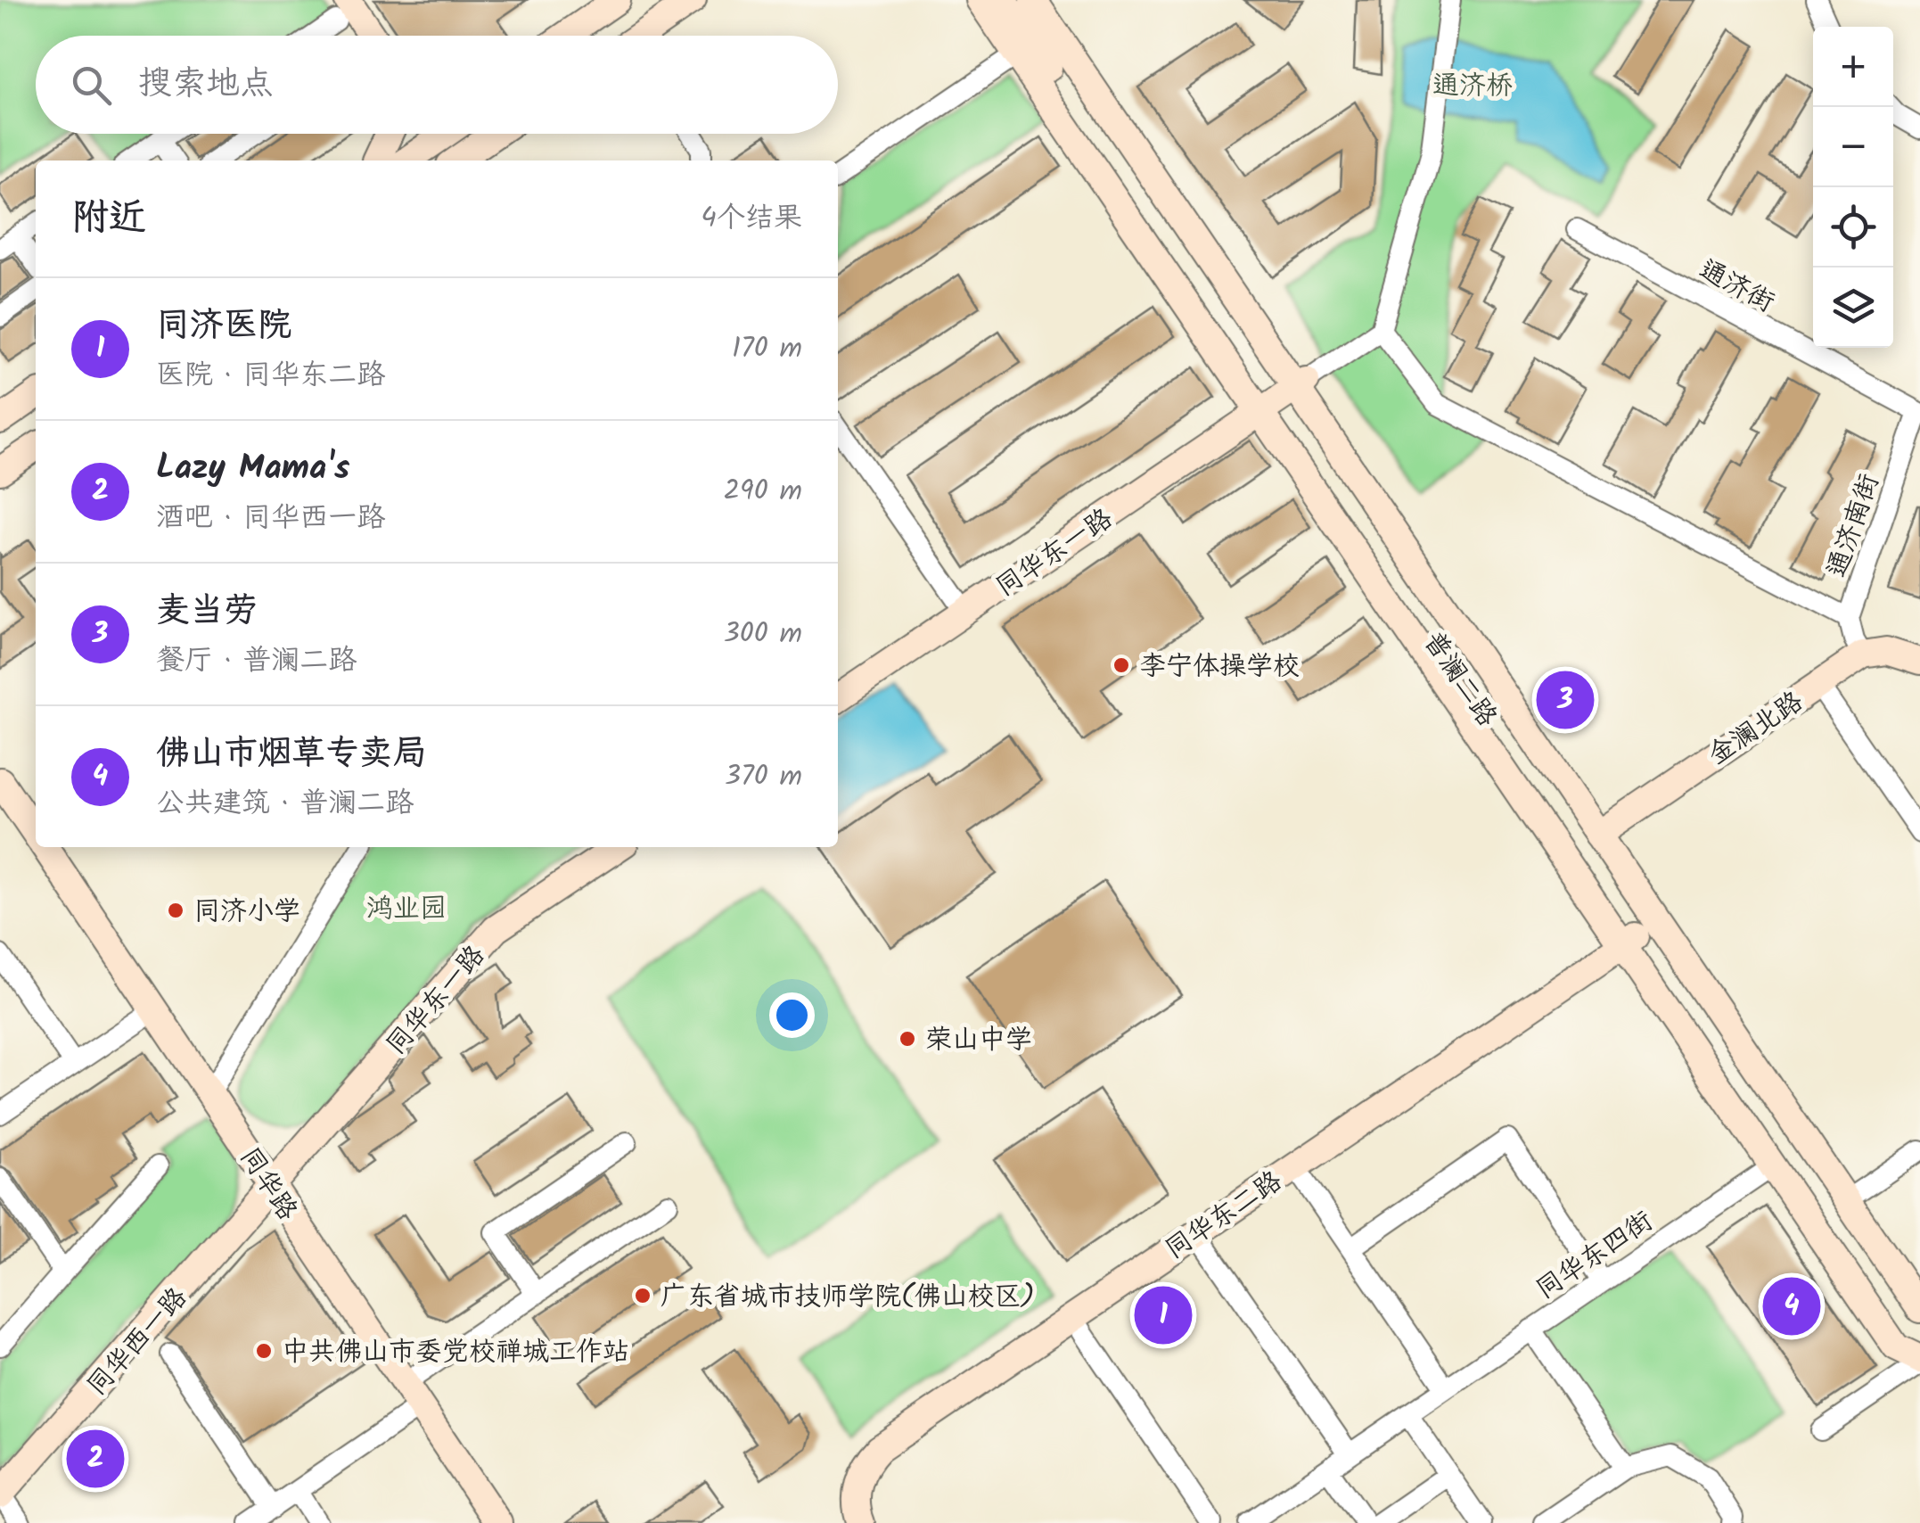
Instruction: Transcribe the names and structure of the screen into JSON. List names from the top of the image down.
{
  "streets": {
    "main road": [
      "同华东一路",
      "金澜北路",
      "同华路",
      "同华东二路",
      "同华西一路"
    ],
    "street": ["通济街", "通济南街", "同华东四街"]
  },
  "crossings": [
    ["通济街", "通济南街"],
    ["通济南街", "金澜北路"],
    ["同华东一路", "同华路"],
    ["同华东一路", "同华西一路"],
    ["同华路", "同华西一路"]
  ],
  "parks": ["通济桥", "鸿业园"],
  "places": [
    "李宁体操学校",
    "同济小学",
    "荣山中学",
    "广东省城市技师学院(佛山校区)",
    "中共佛山市委党校禅城工作站"
  ],
  "page": {
    "map_buttons": ["+", "−"],
    "search": "搜索地点",
    "heading": ["附近", "4个结果"],
    "list": [
      {
        "mark": "1",
        "name": "同济医院",
        "note": "医院 · 同华东二路",
        "value": "170 m"
      },
      {
        "mark": "2",
        "name": "Lazy Mama's",
        "note": "酒吧 · 同华西一路",
        "value": "290 m"
      },
      {
        "mark": "3",
        "name": "麦当劳",
        "note": "餐厅 · 普澜二路",
        "value": "300 m"
      },
      {
        "mark": "4",
        "name": "佛山市烟草专卖局",
        "note": "公共建筑 · 普澜二路",
        "value": "370 m"
      }
    ],
    "pins": [
      "3",
      "4",
      "1",
      "2"
    ]
  }
}
